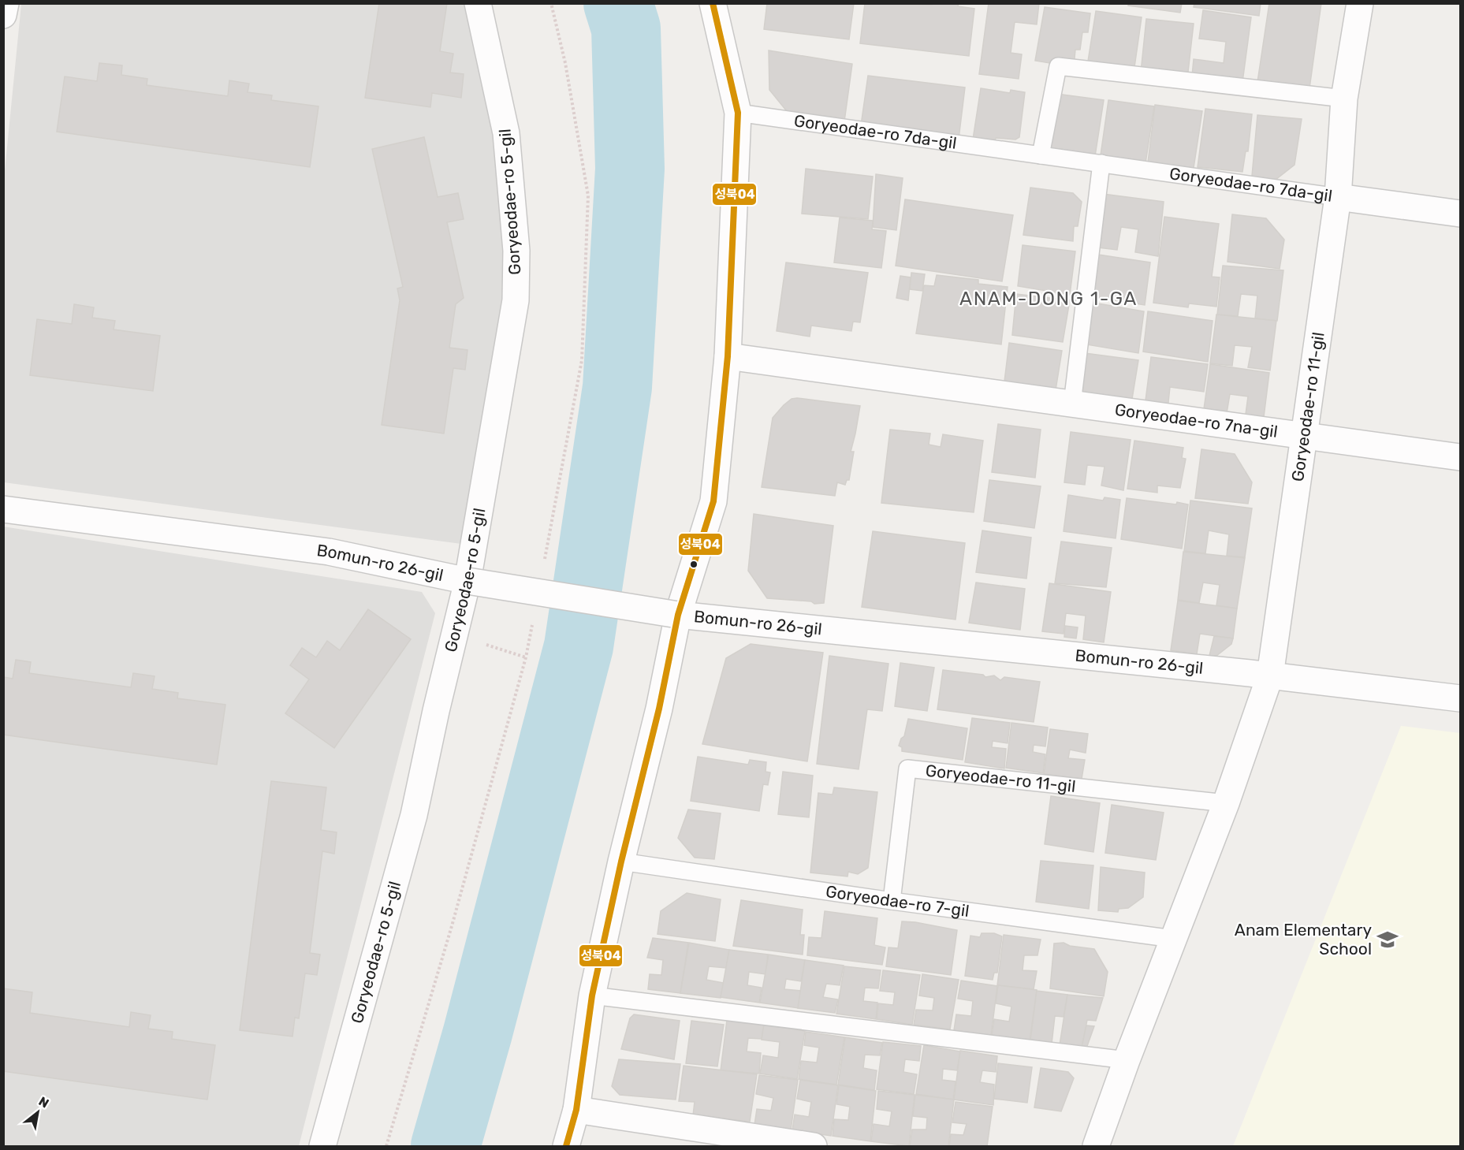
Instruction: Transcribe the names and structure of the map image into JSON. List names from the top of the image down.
{
  "streets": {
    "street": [
      "Goryeodae-ro 7da-gil",
      "Goryeodae-ro 5-gil",
      "Goryeodae-ro 11-gil",
      "Goryeodae-ro 7na-gil",
      "Bomun-ro 26-gil"
    ],
    "lane": ["Goryeodae-ro 7-gil"]
  },
  "crossings": [
    ["Goryeodae-ro 7da-gil", "Goryeodae-ro 11-gil"],
    ["Goryeodae-ro 5-gil", "Bomun-ro 26-gil"],
    ["Goryeodae-ro 11-gil", "Goryeodae-ro 7na-gil"],
    ["Goryeodae-ro 11-gil", "Bomun-ro 26-gil"],
    ["Goryeodae-ro 11-gil", "Goryeodae-ro 7-gil"]
  ],
  "districts": ["ANAM-DONG 1-GA"],
  "places": {
    "school or university": ["Anam Elementary School"]
  },
  "lines": ["transit line 성북04"],
  "north": "top right"
}
